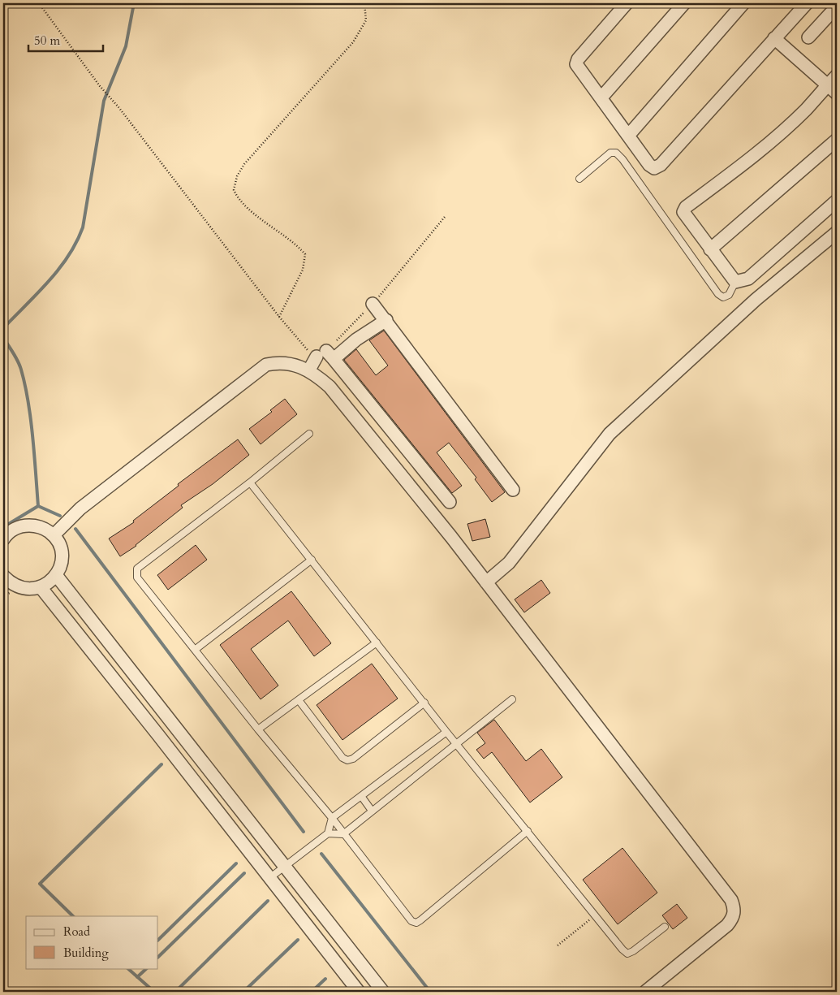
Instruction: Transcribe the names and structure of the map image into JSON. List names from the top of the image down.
{
  "legend": ["Road", "Building"],
  "scale_bar": "50 m"
}
